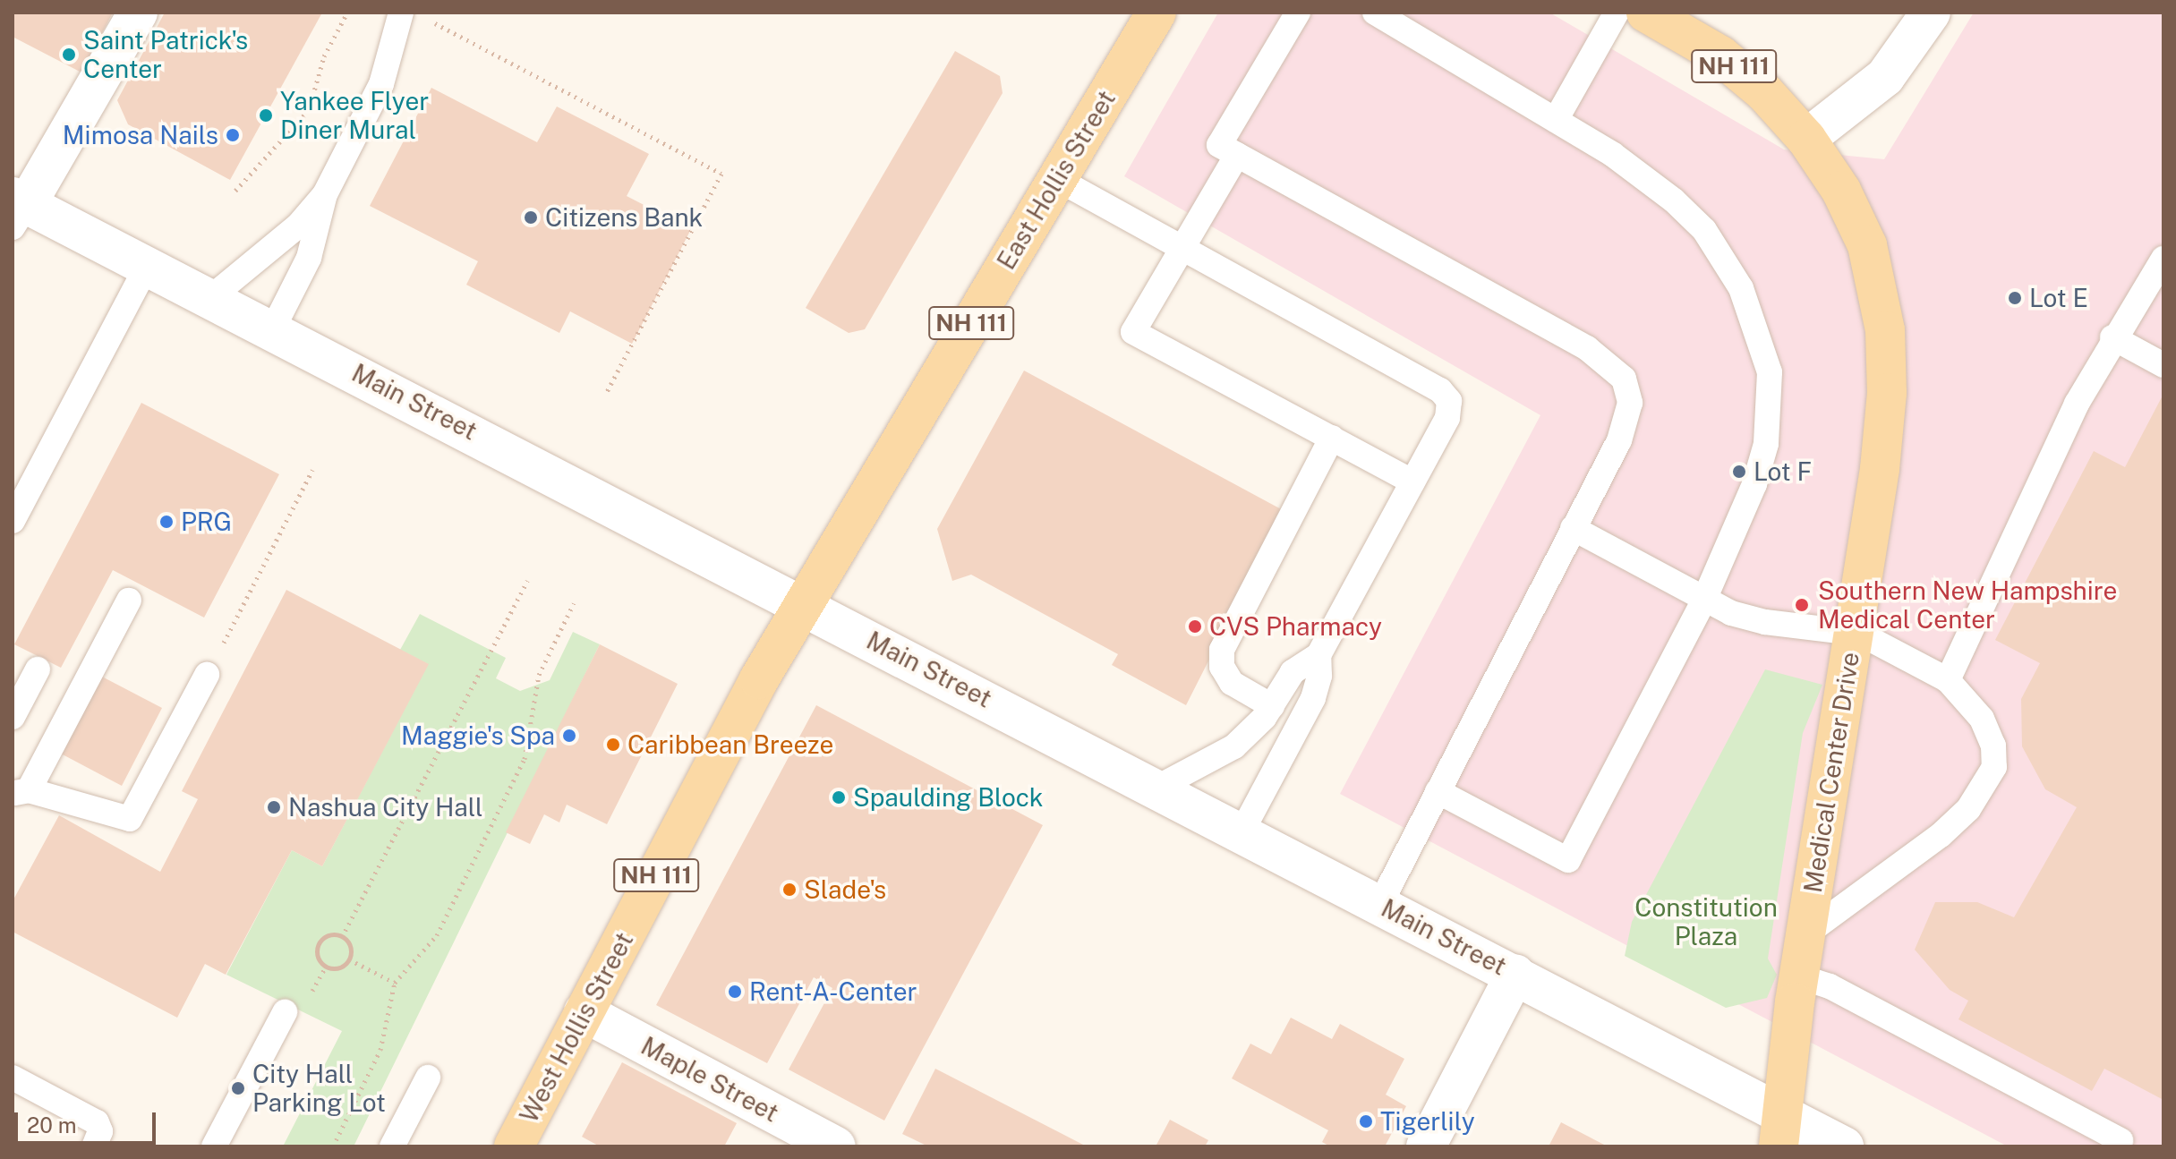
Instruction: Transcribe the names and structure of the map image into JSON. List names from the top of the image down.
{
  "streets": {
    "main road": [
      "NH 111",
      "East Hollis Street",
      "Main Street",
      "Medical Center Drive",
      "West Hollis Street",
      "Maple Street"
    ]
  },
  "crossings": [
    ["East Hollis Street", "Main Street"],
    ["East Hollis Street", "West Hollis Street"],
    ["Main Street", "Medical Center Drive"],
    ["Main Street", "West Hollis Street"],
    ["West Hollis Street", "Maple Street"]
  ],
  "parks": ["Constitution Plaza"],
  "places": [
    "Saint Patrick's Center",
    "Yankee Flyer Diner Mural",
    "Mimosa Nails",
    "Citizens Bank",
    "Lot E",
    "Lot F",
    "PRG",
    "Southern New Hampshire Medical Center",
    "CVS Pharmacy",
    "Maggie's Spa",
    "Caribbean Breeze",
    "Spaulding Block",
    "Nashua City Hall",
    "Slade's",
    "Rent-A-Center",
    "City Hall Parking Lot",
    "Tigerlily"
  ],
  "scale_bar": "20 m"
}
